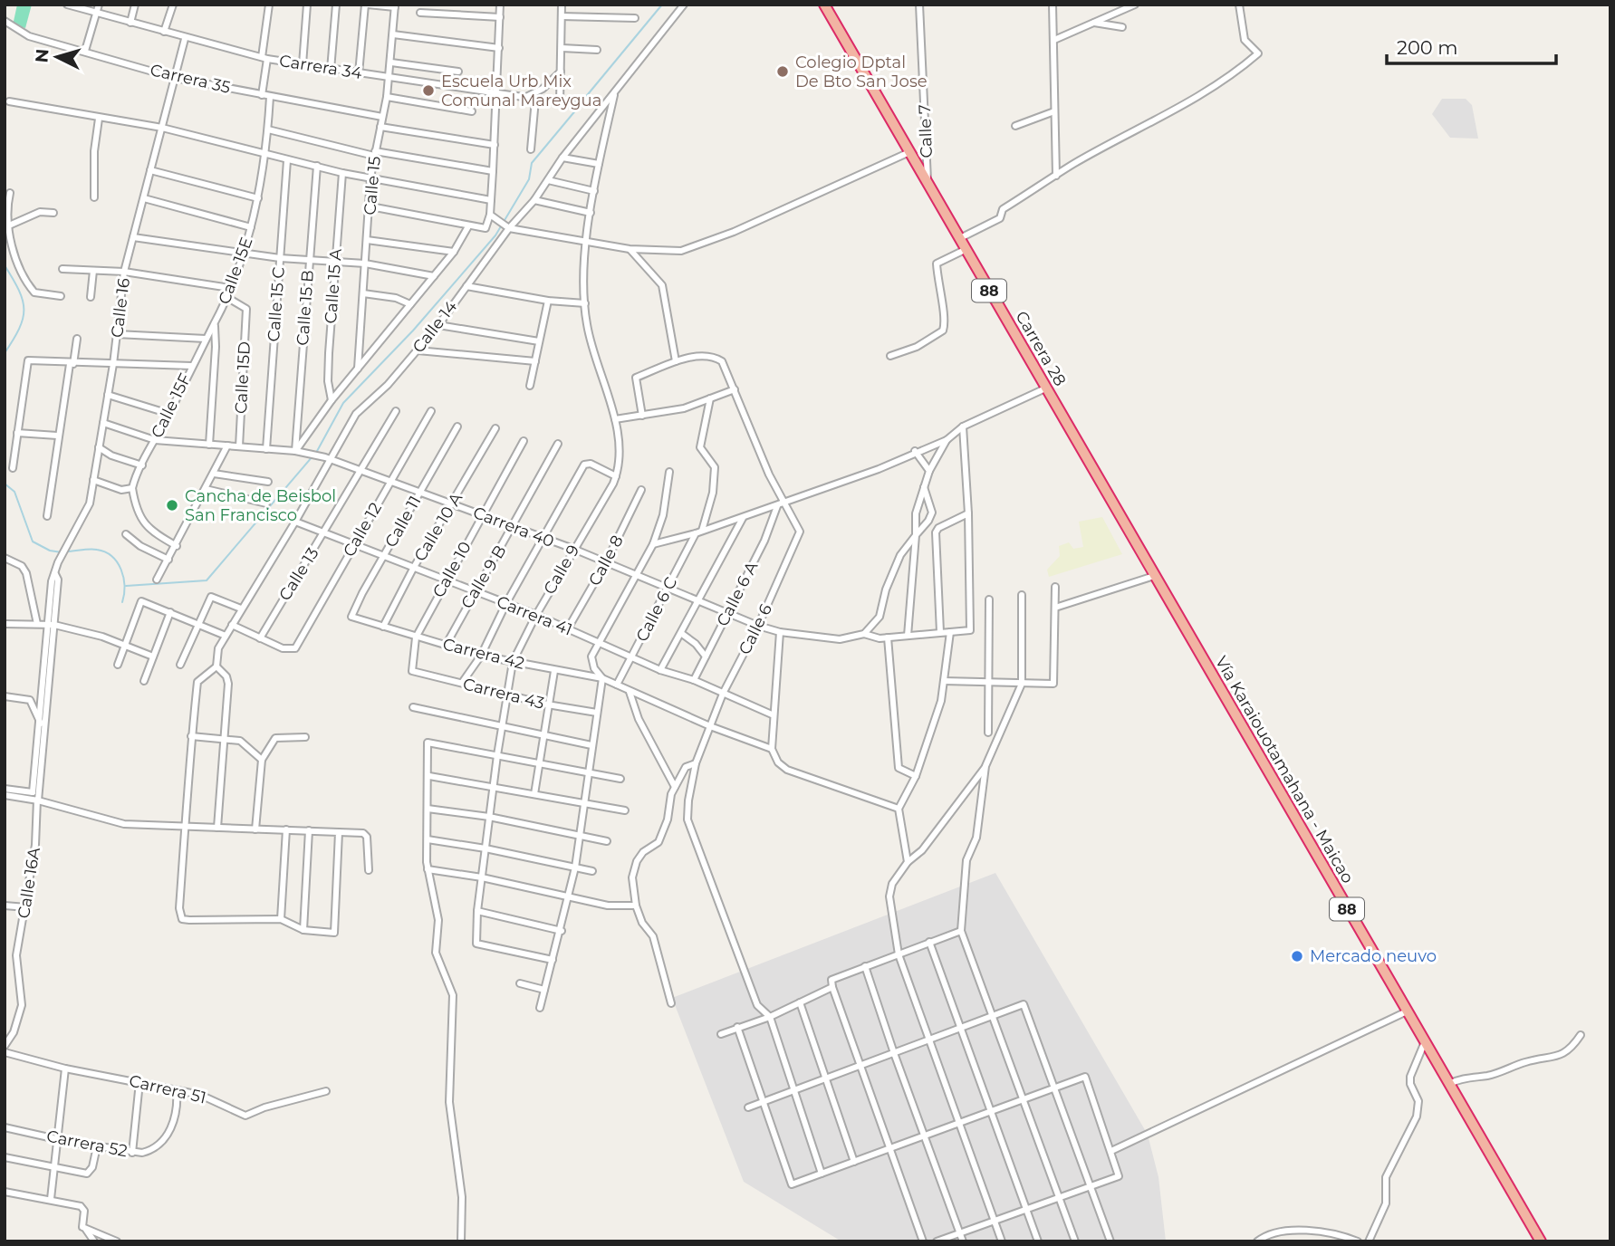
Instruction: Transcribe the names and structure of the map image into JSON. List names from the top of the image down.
{
  "streets": {
    "highway": ["88", "Carrera 28", "Vía Karaiouotamahana - Maicao"],
    "street": [
      "Carrera 34",
      "Carrera 35",
      "Calle 7",
      "Calle 15",
      "Calle 15E",
      "Calle 15 A",
      "Calle 15 C",
      "Calle 16",
      "Calle 15 B",
      "Calle 14",
      "Calle 15D",
      "Calle 15F",
      "Calle 11",
      "Calle 10 A",
      "Carrera 40",
      "Calle 12",
      "Calle 8",
      "Calle 10",
      "Calle 9",
      "Calle 13",
      "Calle 9 B",
      "Calle 6 A",
      "Calle 6 C",
      "Carrera 41",
      "Calle 6",
      "Carrera 42",
      "Carrera 43",
      "Calle 16A",
      "Carrera 51",
      "Carrera 52"
    ]
  },
  "crossings": [
    ["Carrera 34", "Calle 15"],
    ["Carrera 34", "Calle 16"],
    ["Carrera 35", "Calle 15"],
    ["Carrera 35", "Calle 15E"],
    ["Carrera 35", "Calle 16"],
    ["Calle 7", "Carrera 28"],
    ["Calle 15E", "Calle 15D"],
    ["Calle 15E", "Calle 15F"],
    ["Calle 15E", "Carrera 40"],
    ["Calle 15 C", "Carrera 40"],
    ["Calle 16", "Carrera 40"],
    ["Calle 16", "Calle 16A"],
    ["Calle 15 B", "Carrera 40"],
    ["Calle 14", "Carrera 40"],
    ["Calle 14", "Carrera 41"],
    ["Carrera 28", "Vía Karaiouotamahana - Maicao"],
    ["Calle 15D", "Carrera 40"],
    ["Calle 15F", "Carrera 40"],
    ["Calle 11", "Carrera 40"],
    ["Calle 11", "Carrera 41"],
    ["Calle 11", "Carrera 42"],
    ["Calle 10 A", "Carrera 40"],
    ["Calle 10 A", "Carrera 41"],
    ["Calle 10 A", "Carrera 42"],
    ["Carrera 40", "Calle 12"],
    ["Carrera 40", "Calle 8"],
    ["Carrera 40", "Calle 10"],
    ["Carrera 40", "Calle 9"],
    ["Carrera 40", "Calle 13"],
    ["Carrera 40", "Calle 9 B"],
    ["Carrera 40", "Calle 6 A"],
    ["Carrera 40", "Calle 6 C"],
    ["Carrera 40", "Calle 6"],
    ["Calle 12", "Calle 13"],
    ["Calle 12", "Carrera 41"],
    ["Calle 8", "Carrera 41"],
    ["Calle 10", "Carrera 41"],
    ["Calle 10", "Carrera 42"],
    ["Calle 10", "Carrera 43"],
    ["Calle 9", "Carrera 41"],
    ["Calle 9", "Carrera 42"],
    ["Calle 9", "Carrera 43"],
    ["Calle 13", "Carrera 41"],
    ["Calle 9 B", "Carrera 41"],
    ["Calle 9 B", "Carrera 42"],
    ["Calle 6 A", "Carrera 41"],
    ["Calle 6 C", "Carrera 41"],
    ["Calle 6 C", "Carrera 42"],
    ["Carrera 41", "Calle 6"],
    ["Carrera 51", "Carrera 52"]
  ],
  "places": [
    "Colegio Dptal De Bto San Jose",
    "Escuela Urb Mix Comunal Mareygua",
    "Cancha de Beisbol San Francisco",
    "Mercado neuvo"
  ],
  "scale_bar": "200 m",
  "north": "left"
}
